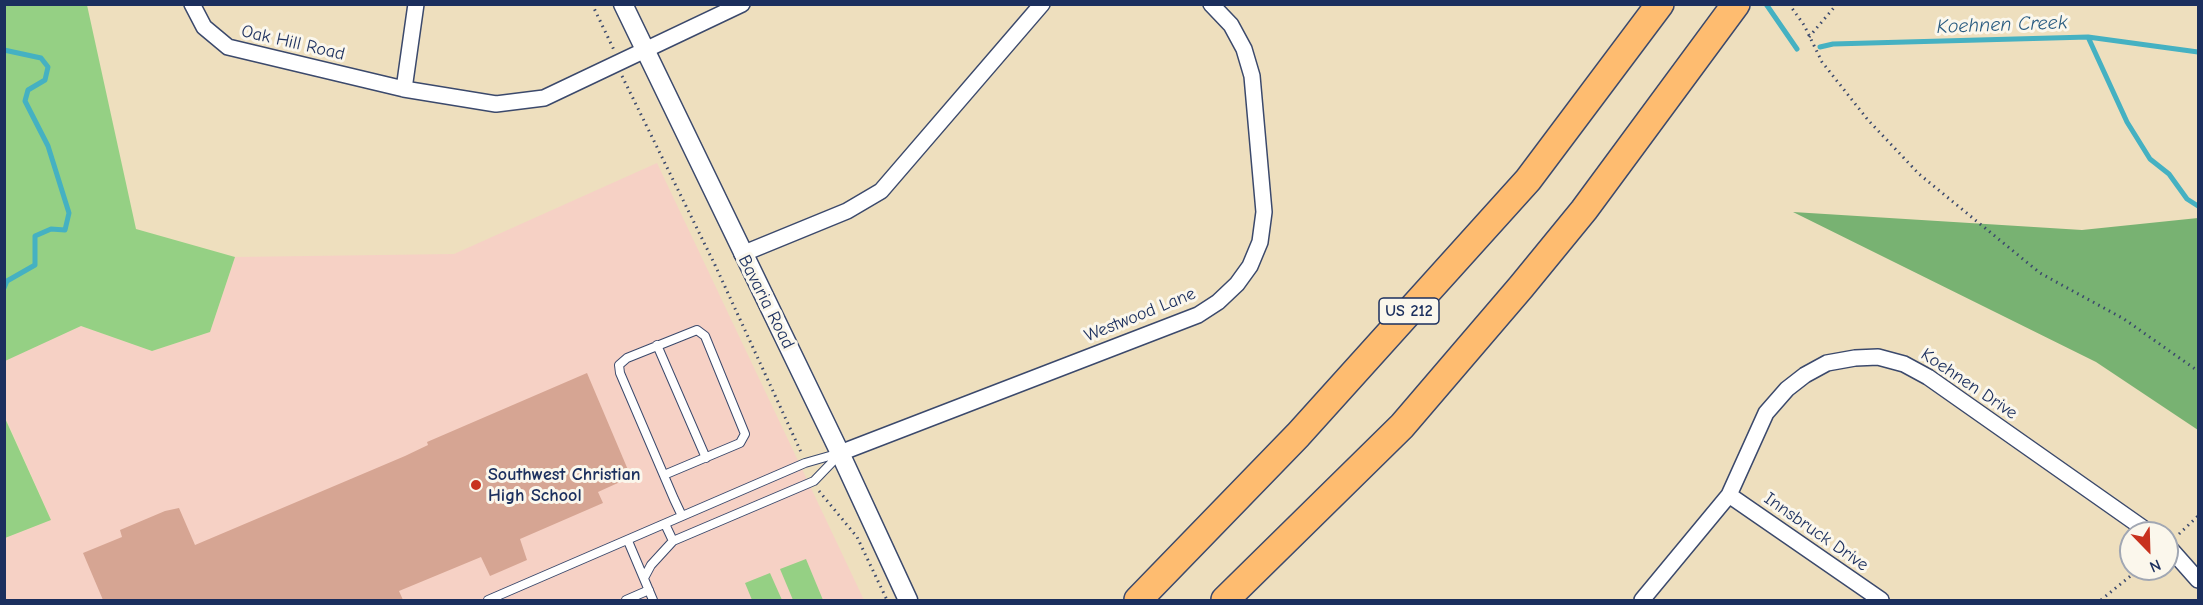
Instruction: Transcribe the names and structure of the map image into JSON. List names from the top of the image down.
{
  "streets": {
    "highway": ["US 212"],
    "street": [
      "Oak Hill Road",
      "Bavaria Road",
      "Westwood Lane",
      "Koehnen Drive",
      "Innsbruck Drive"
    ]
  },
  "crossings": [
    ["Oak Hill Road", "Bavaria Road"],
    ["Bavaria Road", "Westwood Lane"],
    ["Koehnen Drive", "Innsbruck Drive"]
  ],
  "water": ["Koehnen Creek"],
  "places": ["Southwest Christian High School"],
  "north": "bottom right"
}
